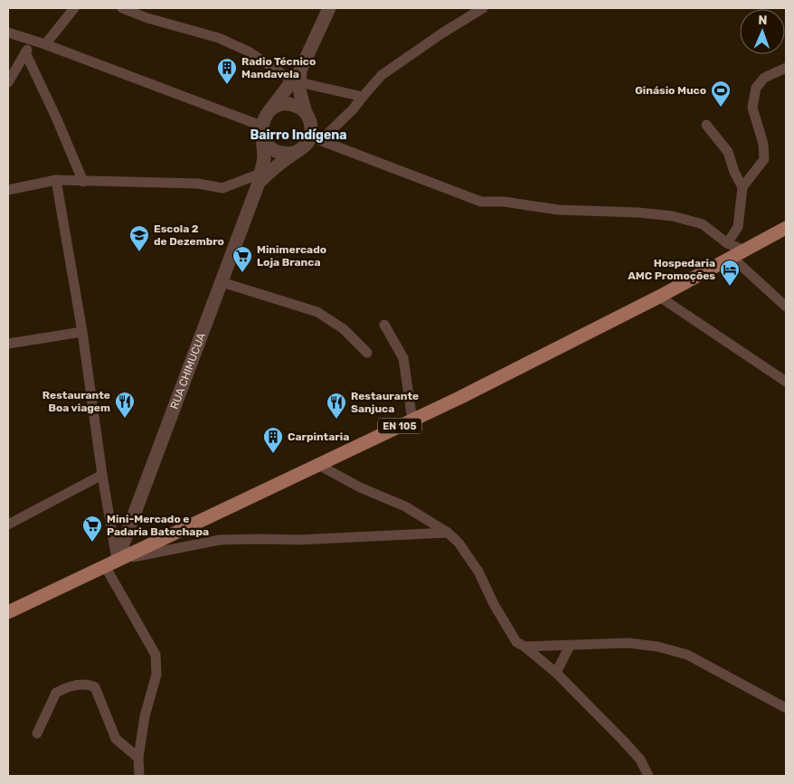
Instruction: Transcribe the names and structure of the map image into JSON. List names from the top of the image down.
{
  "streets": {
    "main road": ["EN 105"],
    "street": ["RUA CHIMUCUA"]
  },
  "crossings": [
    ["RUA CHIMUCUA", "EN 105"]
  ],
  "districts": ["Bairro Indígena"],
  "places": {
    "building": ["Radio Técnico Mandavela", "Carpintaria"],
    "sports": ["Ginásio Muco"],
    "school or university": ["Escola 2 de Dezembro"],
    "supermarket": ["Minimercado Loja Branca", "Mini-Mercado e Padaria Batechapa"],
    "hotel": ["Hospedaria AMC Promoções"],
    "restaurant": ["Restaurante Boa viagem", "Restaurante Sanjuca"]
  },
  "north": "top"
}
